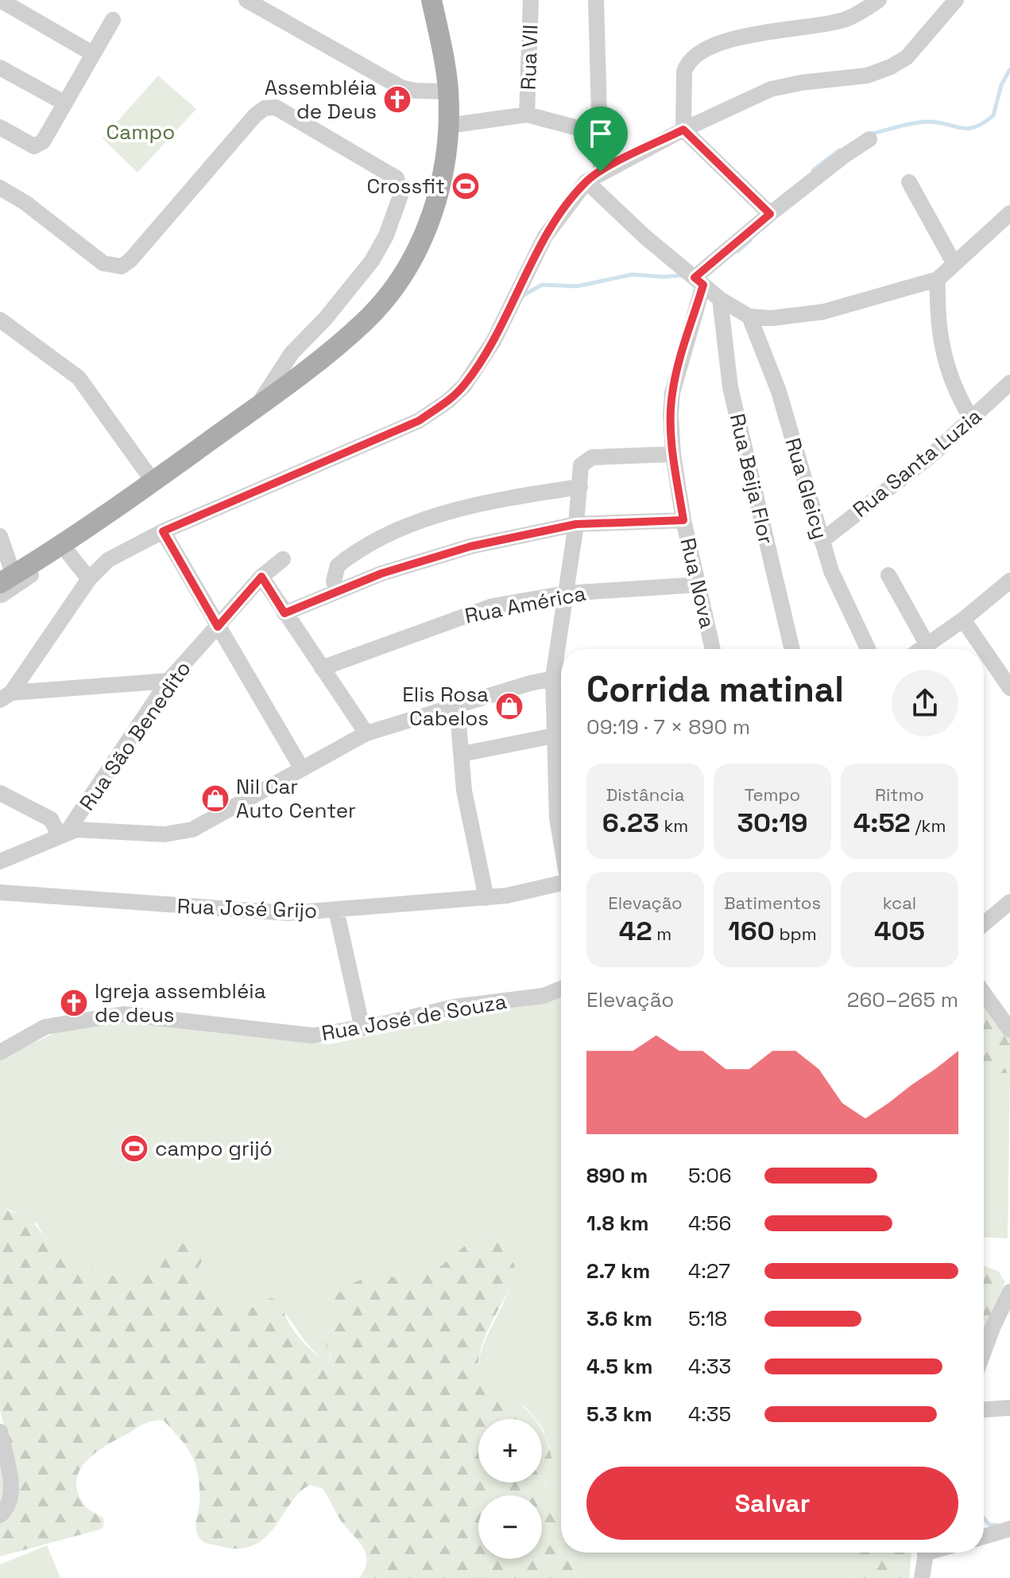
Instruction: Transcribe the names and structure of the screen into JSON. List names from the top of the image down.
{
  "streets": {
    "street": [
      "Rua VII",
      "Rua Santa Luzia",
      "Rua Beija Flor",
      "Rua Gleicy",
      "Rua Nova",
      "Rua América",
      "Rua São Benedito",
      "Rua José Grijo",
      "Rua José de Souza"
    ]
  },
  "crossings": [
    ["Rua Santa Luzia", "Rua Gleicy"],
    ["Rua Nova", "Rua América"]
  ],
  "parks": ["Campo"],
  "places": {
    "church": ["Assembléia de Deus", "Igreja assembléia de deus"],
    "sports": ["Crossfit", "campo grijó"],
    "shop": ["Elis Rosa Cabelos", "Nil Car Auto Center"]
  },
  "page": {
    "heading": ["Corrida matinal", "09:19 · 7 × 890 m"],
    "stats": [
      ["Distância", "6.23 km"],
      ["Tempo", "30:19"],
      ["Ritmo", "4:52 /km"],
      ["Elevação", "42 m"],
      ["Batimentos", "160 bpm"],
      ["kcal", "405"]
    ],
    "chart": ["Elevação", "260–265 m"],
    "list": [
      {
        "name": "890 m",
        "note": "5:06"
      },
      {
        "name": "1.8 km",
        "note": "4:56"
      },
      {
        "name": "2.7 km",
        "note": "4:27"
      },
      {
        "name": "3.6 km",
        "note": "5:18"
      },
      {
        "name": "4.5 km",
        "note": "4:33"
      },
      {
        "name": "5.3 km",
        "note": "4:35"
      }
    ],
    "map_buttons": ["+", "−"],
    "buttons": "Salvar"
  }
}
